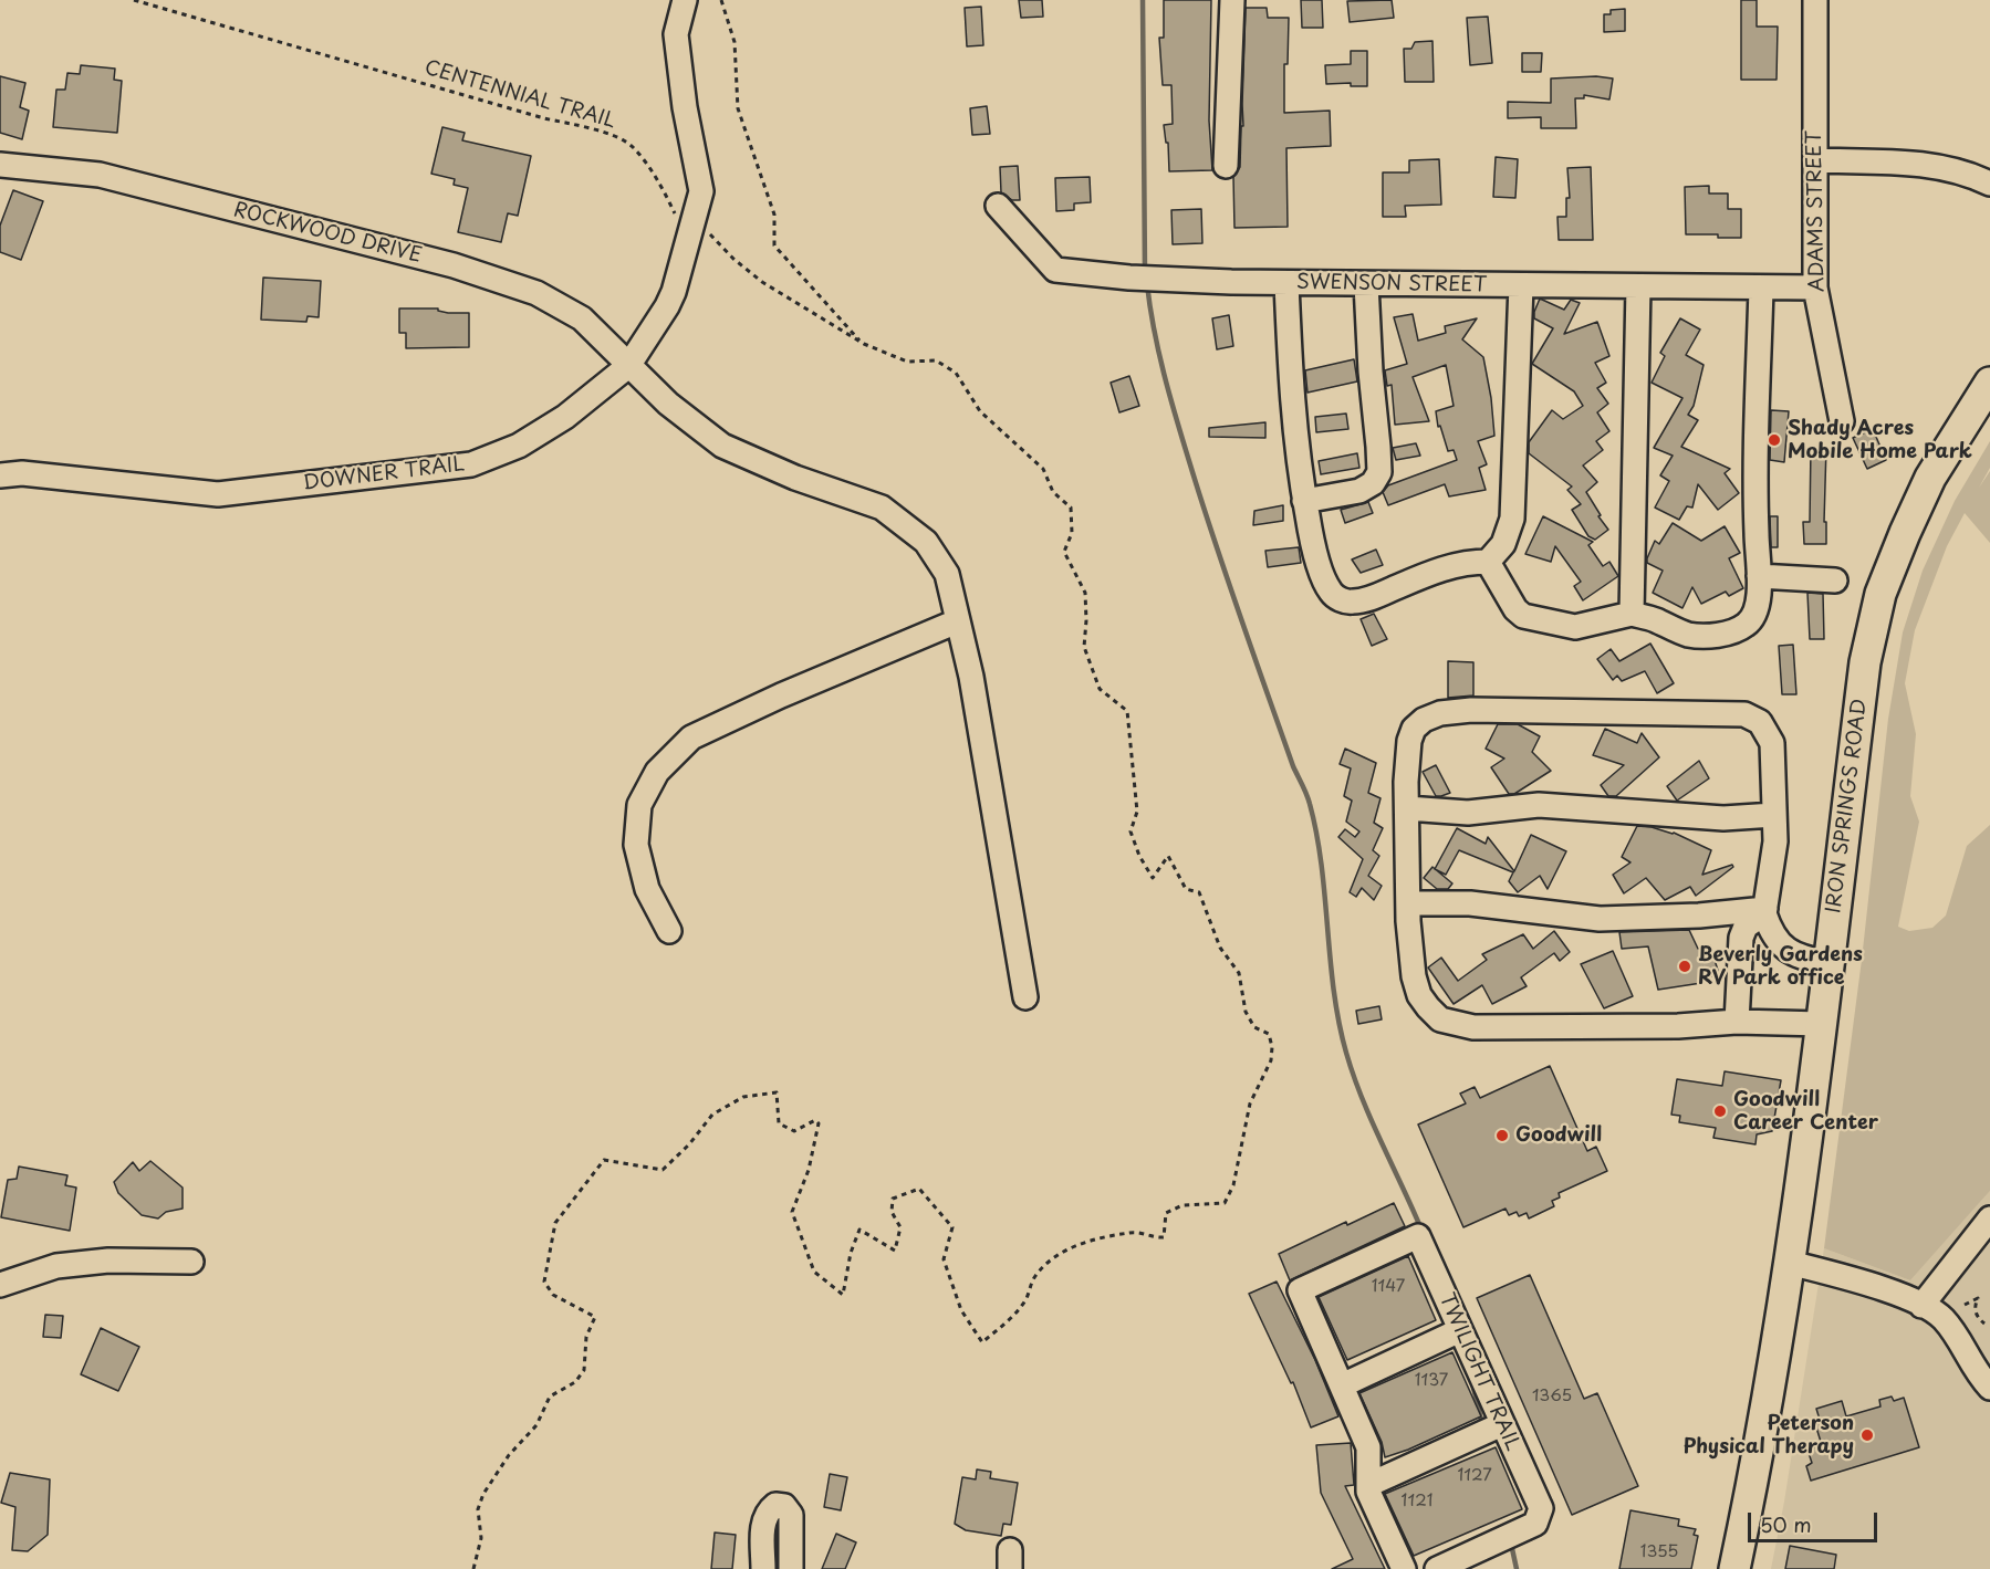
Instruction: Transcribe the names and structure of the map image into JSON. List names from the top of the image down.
{
  "streets": {
    "main road": ["IRON SPRINGS ROAD"],
    "street": [
      "ADAMS STREET",
      "ROCKWOOD DRIVE",
      "SWENSON STREET",
      "DOWNER TRAIL",
      "TWILIGHT TRAIL"
    ],
    "path": ["CENTENNIAL TRAIL"]
  },
  "crossings": [
    ["ADAMS STREET", "SWENSON STREET"],
    ["ROCKWOOD DRIVE", "DOWNER TRAIL"]
  ],
  "places": [
    "Shady Acres Mobile Home Park",
    "Beverly Gardens RV Park office",
    "Goodwill Career Center",
    "Goodwill",
    "Peterson Physical Therapy"
  ],
  "house_numbers": [
    "1147",
    "1137",
    "1365",
    "1127",
    "1121",
    "1355"
  ],
  "scale_bar": "50 m"
}
